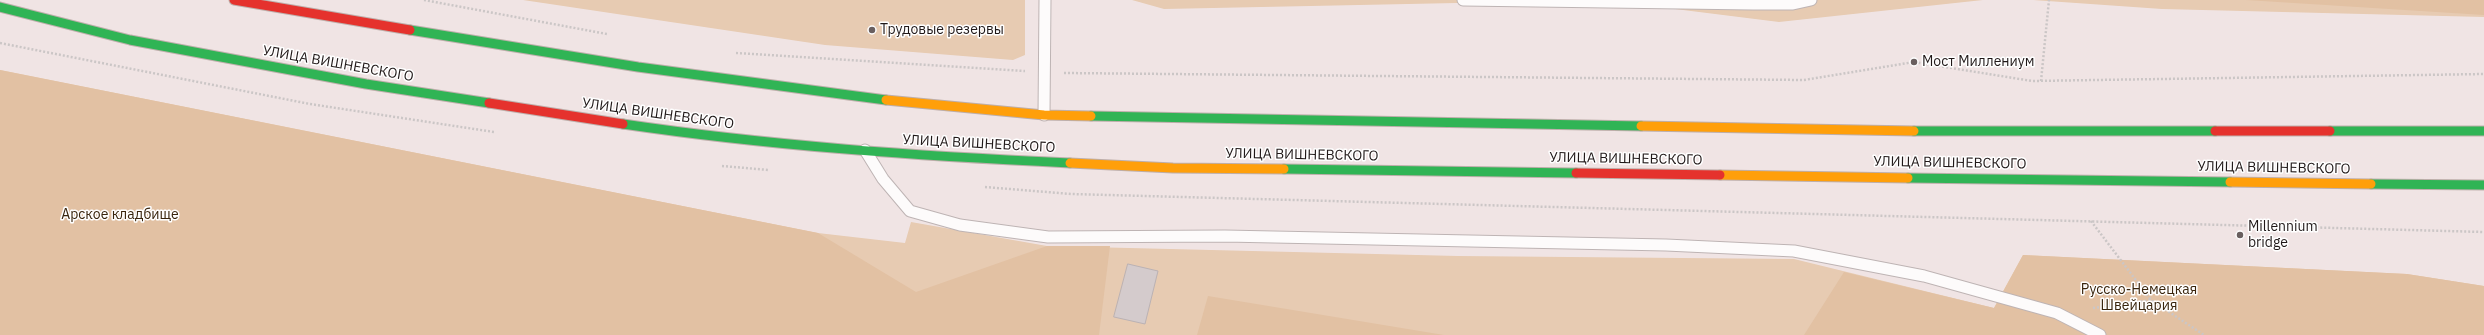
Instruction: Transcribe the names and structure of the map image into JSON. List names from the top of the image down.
{
  "streets": {
    "main road": ["УЛИЦА ВИШНЕВСКОГО"]
  },
  "parks": ["Арское кладбище", "Русско-Немецкая Швейцария"],
  "places": ["Трудовые резервы", "Мост Миллениум", "Millennium bridge"]
}
